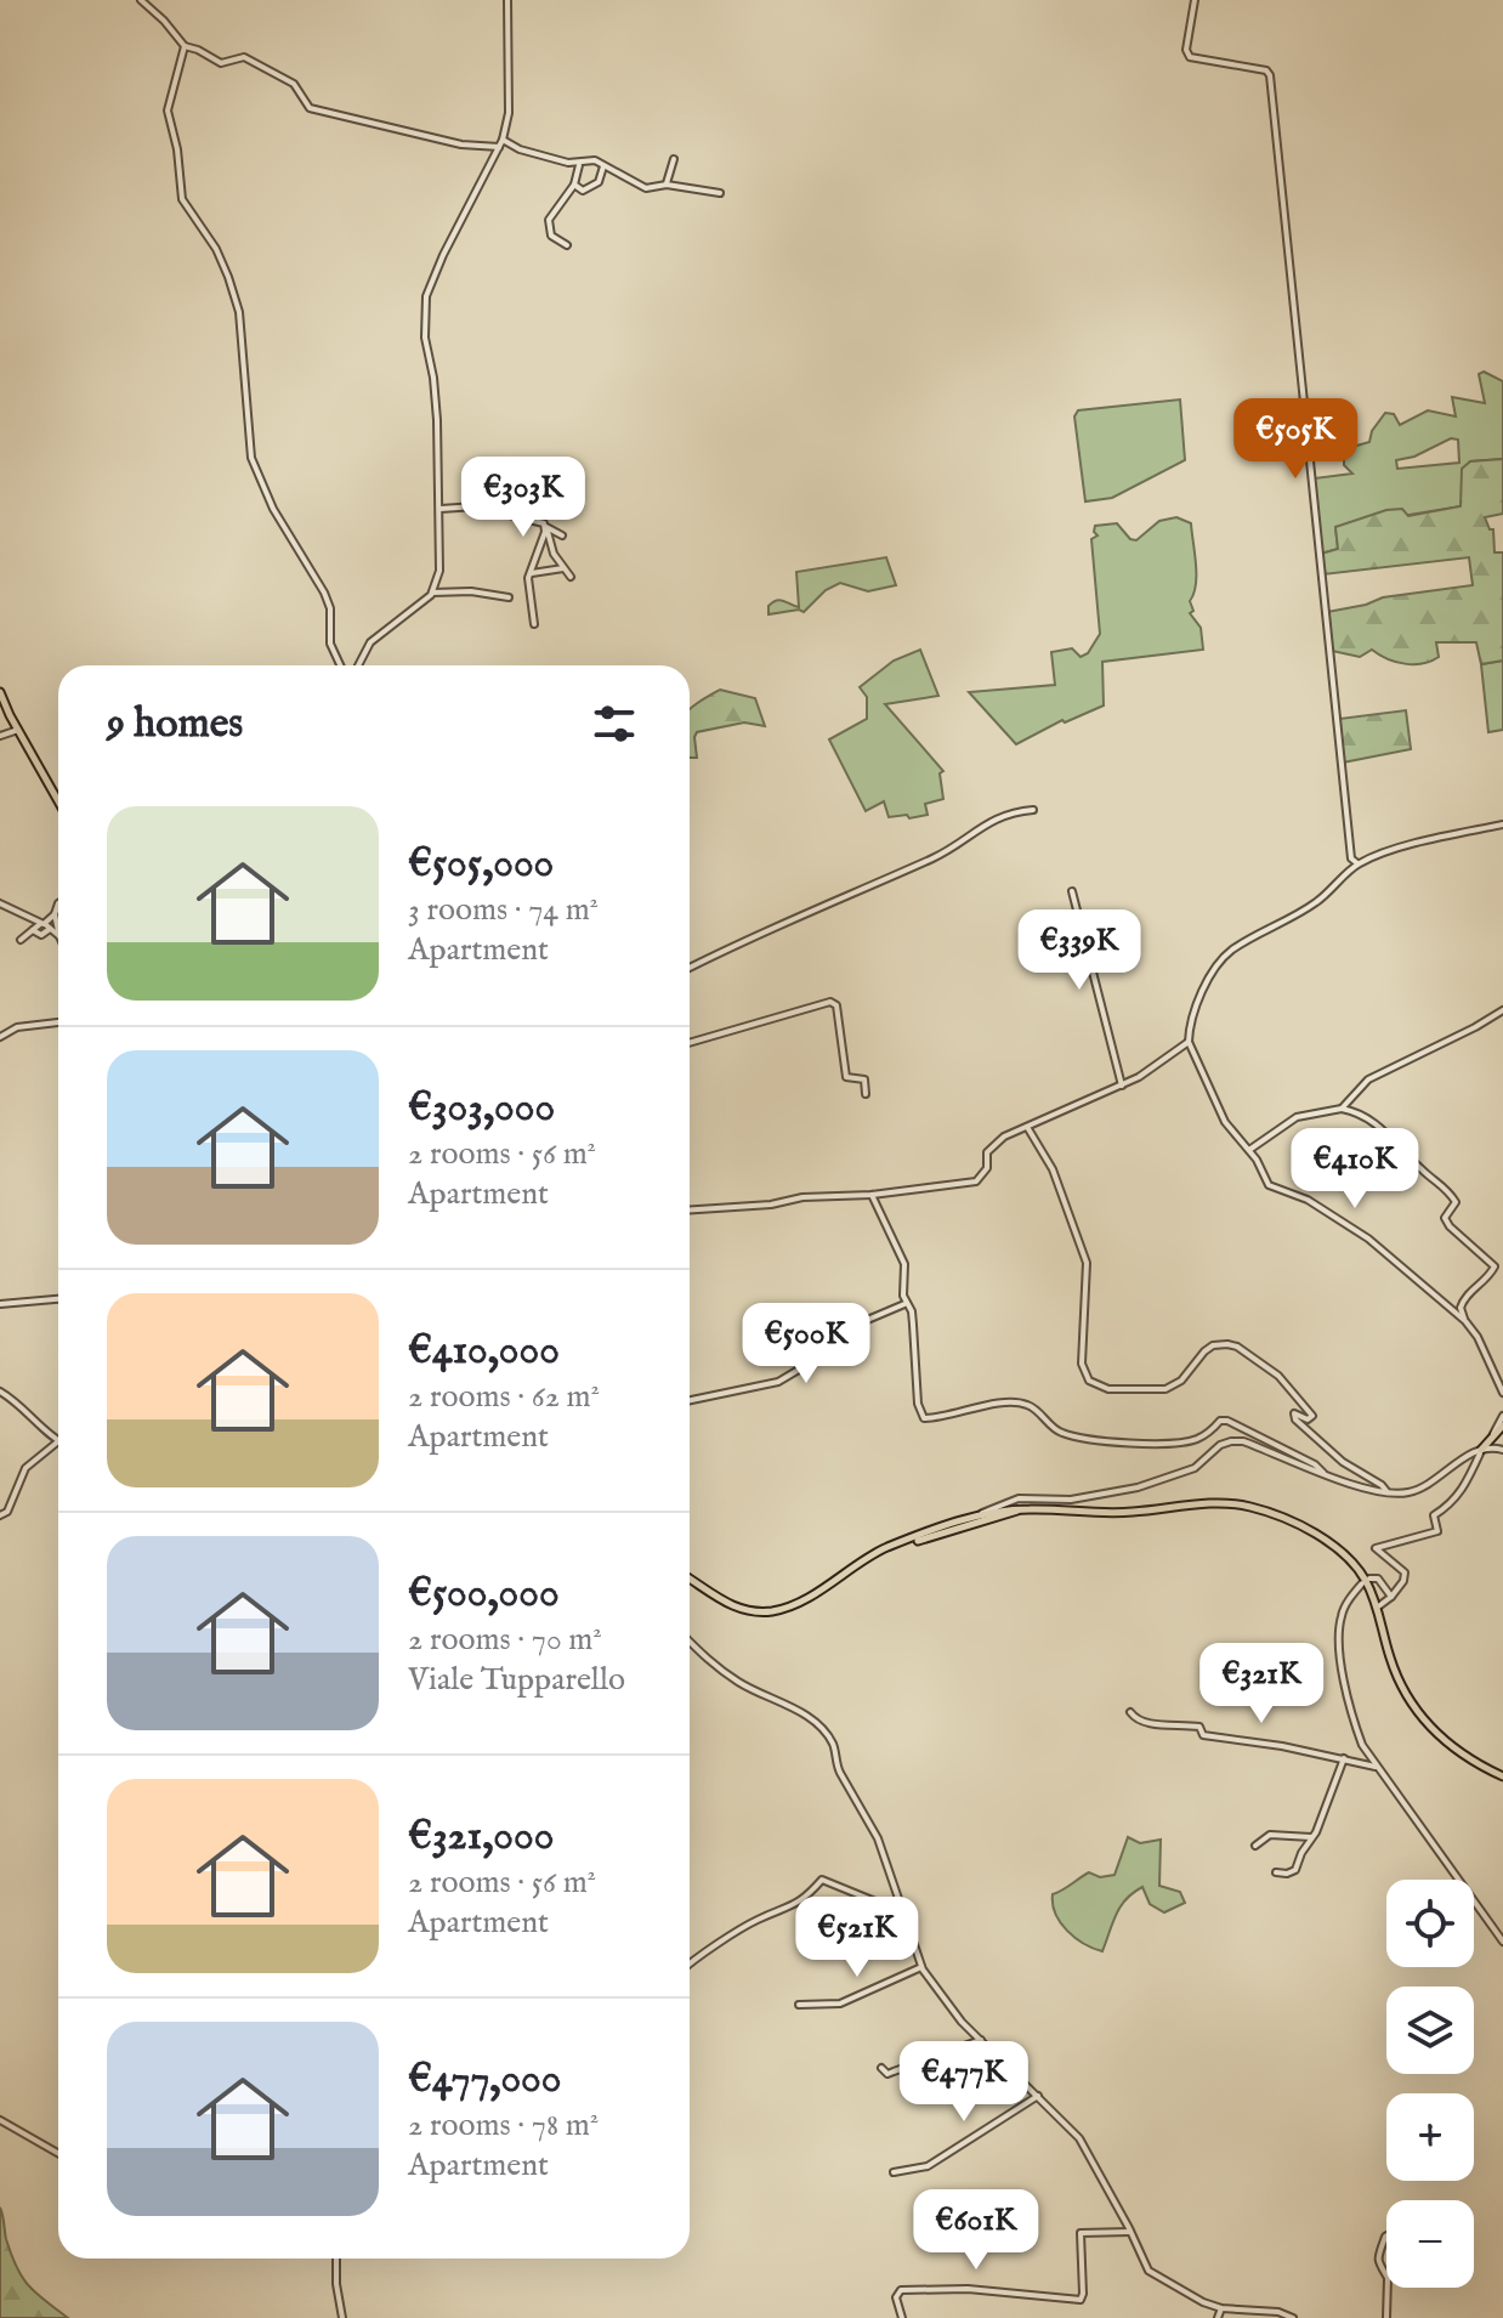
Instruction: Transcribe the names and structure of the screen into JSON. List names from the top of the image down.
{
  "page": {
    "price": [
      "€505K",
      "€303K",
      "€339K",
      "€410K",
      "€500K",
      "€321K",
      "€521K",
      "€477K",
      "€601K"
    ],
    "heading": "9 homes",
    "list": [
      {
        "name": "€505,000",
        "note": "3 rooms · 74 m² · Apartment"
      },
      {
        "name": "€303,000",
        "note": "2 rooms · 56 m² · Apartment"
      },
      {
        "name": "€410,000",
        "note": "2 rooms · 62 m² · Apartment"
      },
      {
        "name": "€500,000",
        "note": "2 rooms · 70 m² · Viale Tupparello"
      },
      {
        "name": "€321,000",
        "note": "2 rooms · 56 m² · Apartment"
      },
      {
        "name": "€477,000",
        "note": "2 rooms · 78 m² · Apartment"
      }
    ],
    "map_buttons": ["+", "−"]
  }
}
